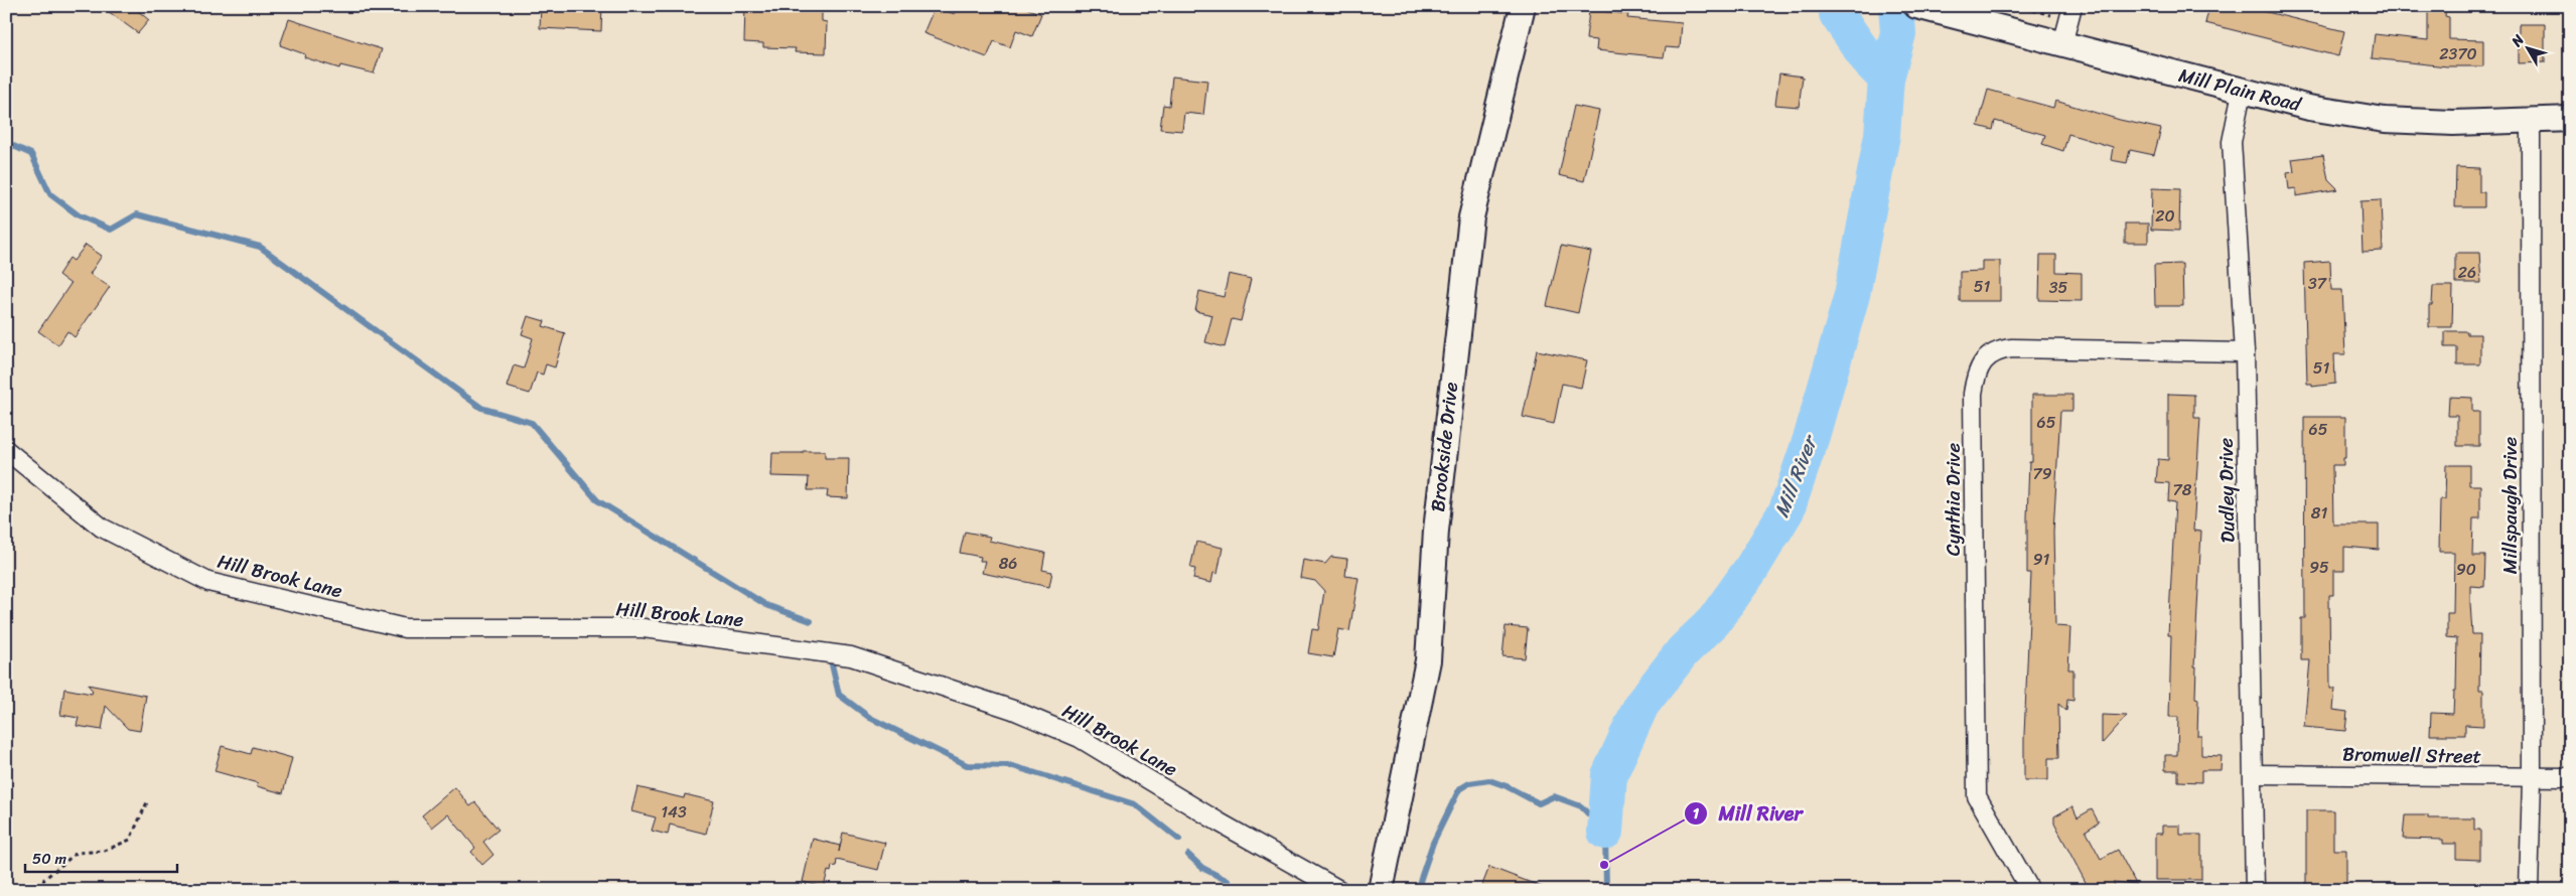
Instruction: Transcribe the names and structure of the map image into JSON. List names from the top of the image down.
{
  "streets": {
    "main road": ["Mill Plain Road", "Brookside Drive"],
    "street": [
      "Dudley Drive",
      "Cynthia Drive",
      "Millspaugh Drive",
      "Hill Brook Lane",
      "Bromwell Street"
    ]
  },
  "crossings": [
    ["Mill Plain Road", "Dudley Drive"],
    ["Mill Plain Road", "Millspaugh Drive"],
    ["Dudley Drive", "Cynthia Drive"],
    ["Dudley Drive", "Bromwell Street"],
    ["Millspaugh Drive", "Bromwell Street"]
  ],
  "water": ["Mill River"],
  "places": ["Mill River"],
  "house_numbers": [
    "2370",
    "20",
    "26",
    "37",
    "51",
    "35",
    "51",
    "65",
    "65",
    "79",
    "78",
    "81",
    "91",
    "86",
    "95",
    "90",
    "143"
  ],
  "scale_bar": "50 m",
  "north": "top left"
}
